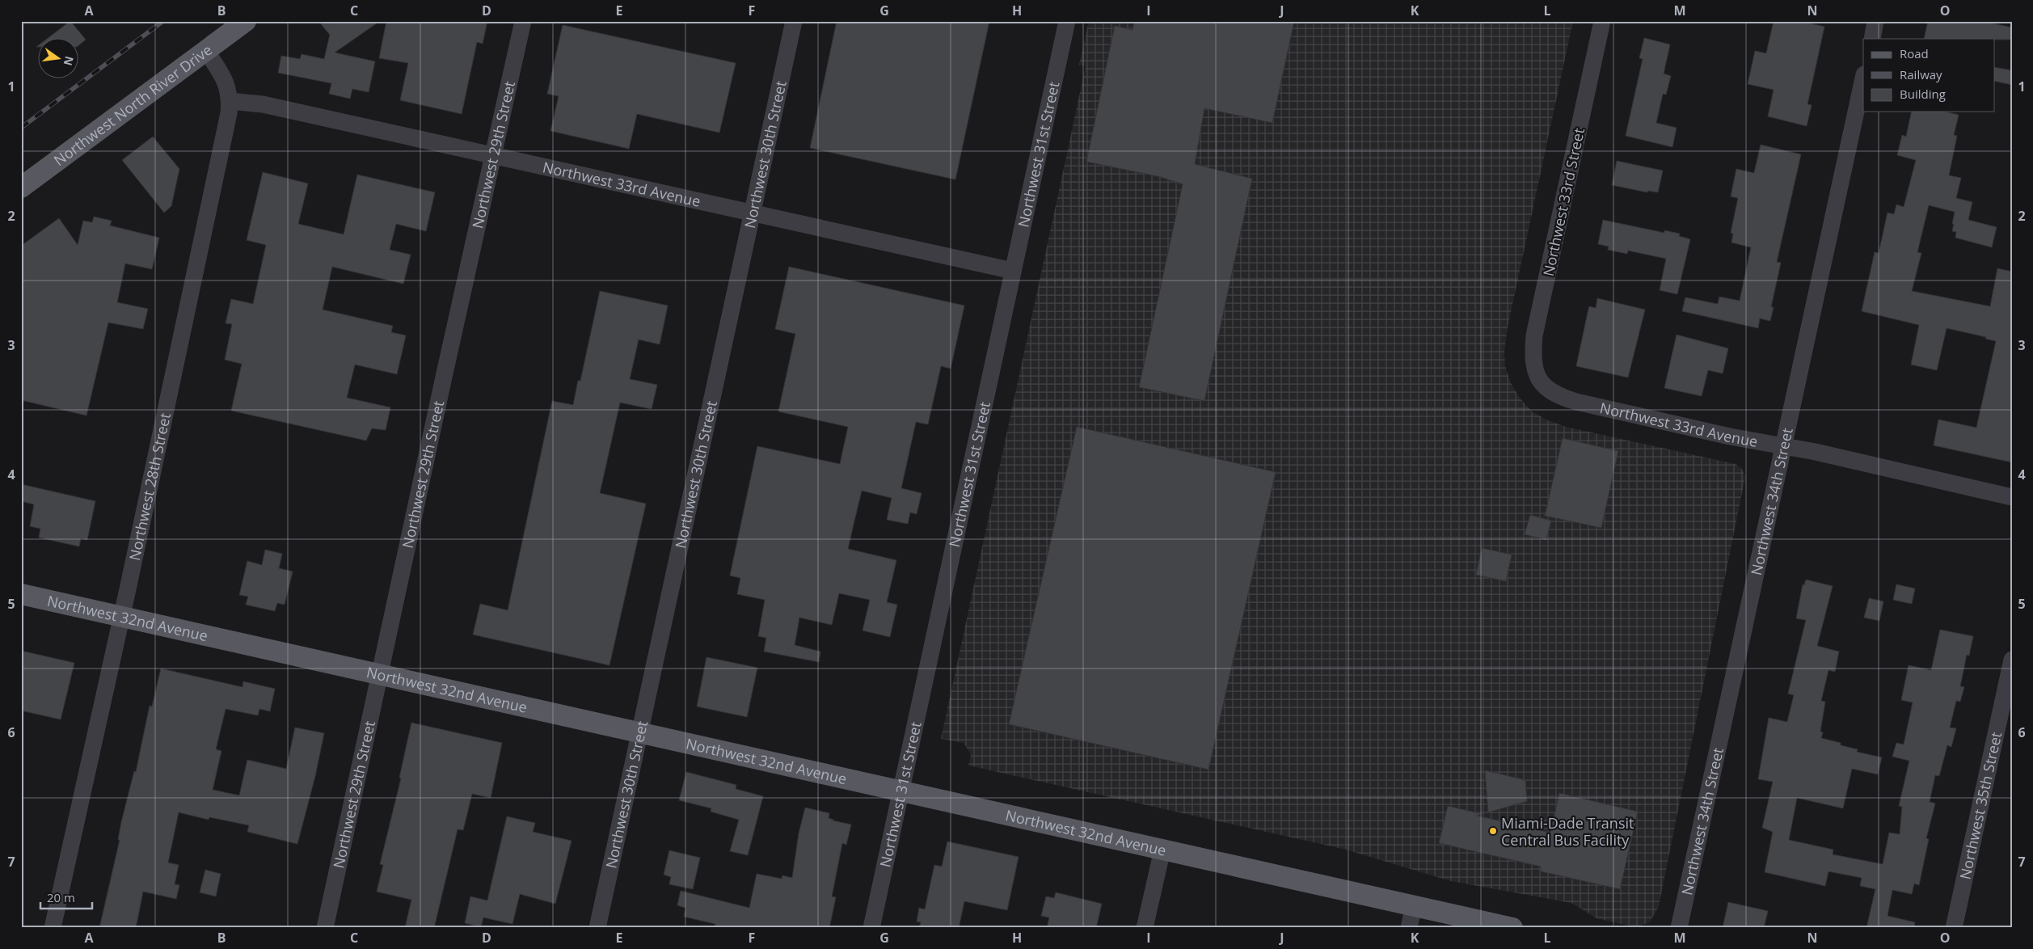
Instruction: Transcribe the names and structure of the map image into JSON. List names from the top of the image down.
{
  "streets": {
    "main road": ["Northwest North River Drive", "Northwest 32nd Avenue"],
    "street": [
      "Northwest 29th Street",
      "Northwest 30th Street",
      "Northwest 31st Street",
      "Northwest 33rd Avenue",
      "Northwest 33rd Street",
      "Northwest 28th Street",
      "Northwest 34th Street",
      "Northwest 35th Street"
    ]
  },
  "crossings": [
    ["Northwest North River Drive", "Northwest 28th Street"],
    ["Northwest 29th Street", "Northwest 33rd Avenue"],
    ["Northwest 29th Street", "Northwest 32nd Avenue"],
    ["Northwest 30th Street", "Northwest 33rd Avenue"],
    ["Northwest 30th Street", "Northwest 32nd Avenue"],
    ["Northwest 31st Street", "Northwest 33rd Avenue"],
    ["Northwest 31st Street", "Northwest 32nd Avenue"],
    ["Northwest 33rd Avenue", "Northwest 33rd Street"],
    ["Northwest 33rd Avenue", "Northwest 28th Street"],
    ["Northwest 33rd Avenue", "Northwest 34th Street"],
    ["Northwest 28th Street", "Northwest 32nd Avenue"]
  ],
  "places": ["Miami-Dade Transit Central Bus Facility"],
  "legend": ["Road", "Railway", "Building"],
  "scale_bar": "20 m",
  "north": "right",
  "grid": {
    "columns": [
      "A",
      "B",
      "C",
      "D",
      "E",
      "F",
      "G",
      "H",
      "I",
      "J",
      "K",
      "L",
      "M",
      "N",
      "O"
    ],
    "rows": [
      "1",
      "2",
      "3",
      "4",
      "5",
      "6",
      "7"
    ]
  }
}
